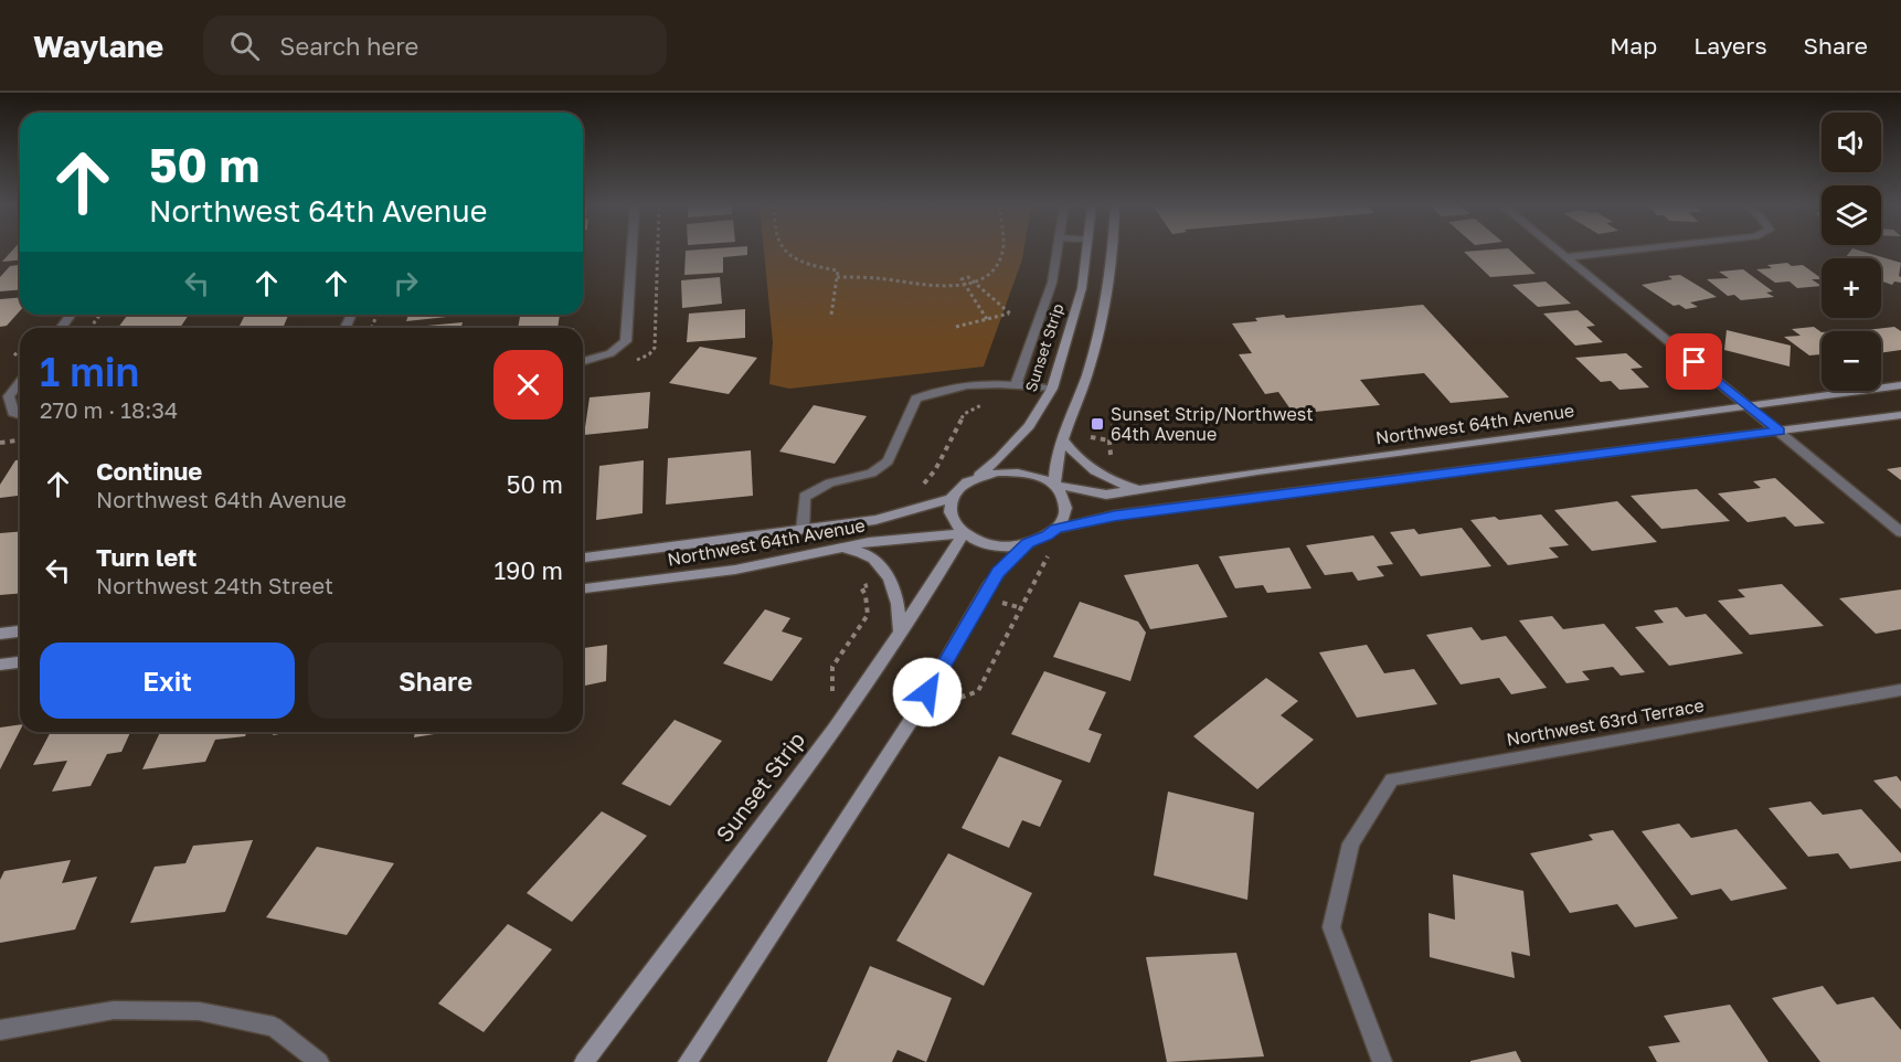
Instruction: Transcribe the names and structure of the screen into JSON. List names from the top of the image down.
{
  "streets": {
    "street": ["Sunset Strip", "Northwest 64th Avenue", "Northwest 63rd Terrace"]
  },
  "crossings": [
    ["Sunset Strip", "Northwest 64th Avenue"]
  ],
  "places": {
    "transit": ["Sunset Strip/Northwest 64th Avenue"]
  },
  "page": {
    "header": "Waylane",
    "search": "Search here",
    "nav": ["Map", "Layers", "Share"],
    "map_buttons": ["+", "−"],
    "turn": ["50 m", "Northwest 64th Avenue"],
    "heading": ["1 min", "270 m · 18:34"],
    "list": [
      {
        "name": "Continue",
        "note": "Northwest 64th Avenue",
        "value": "50 m"
      },
      {
        "name": "Turn left",
        "note": "Northwest 24th Street",
        "value": "190 m"
      }
    ],
    "buttons": ["Exit", "Share"]
  }
}
